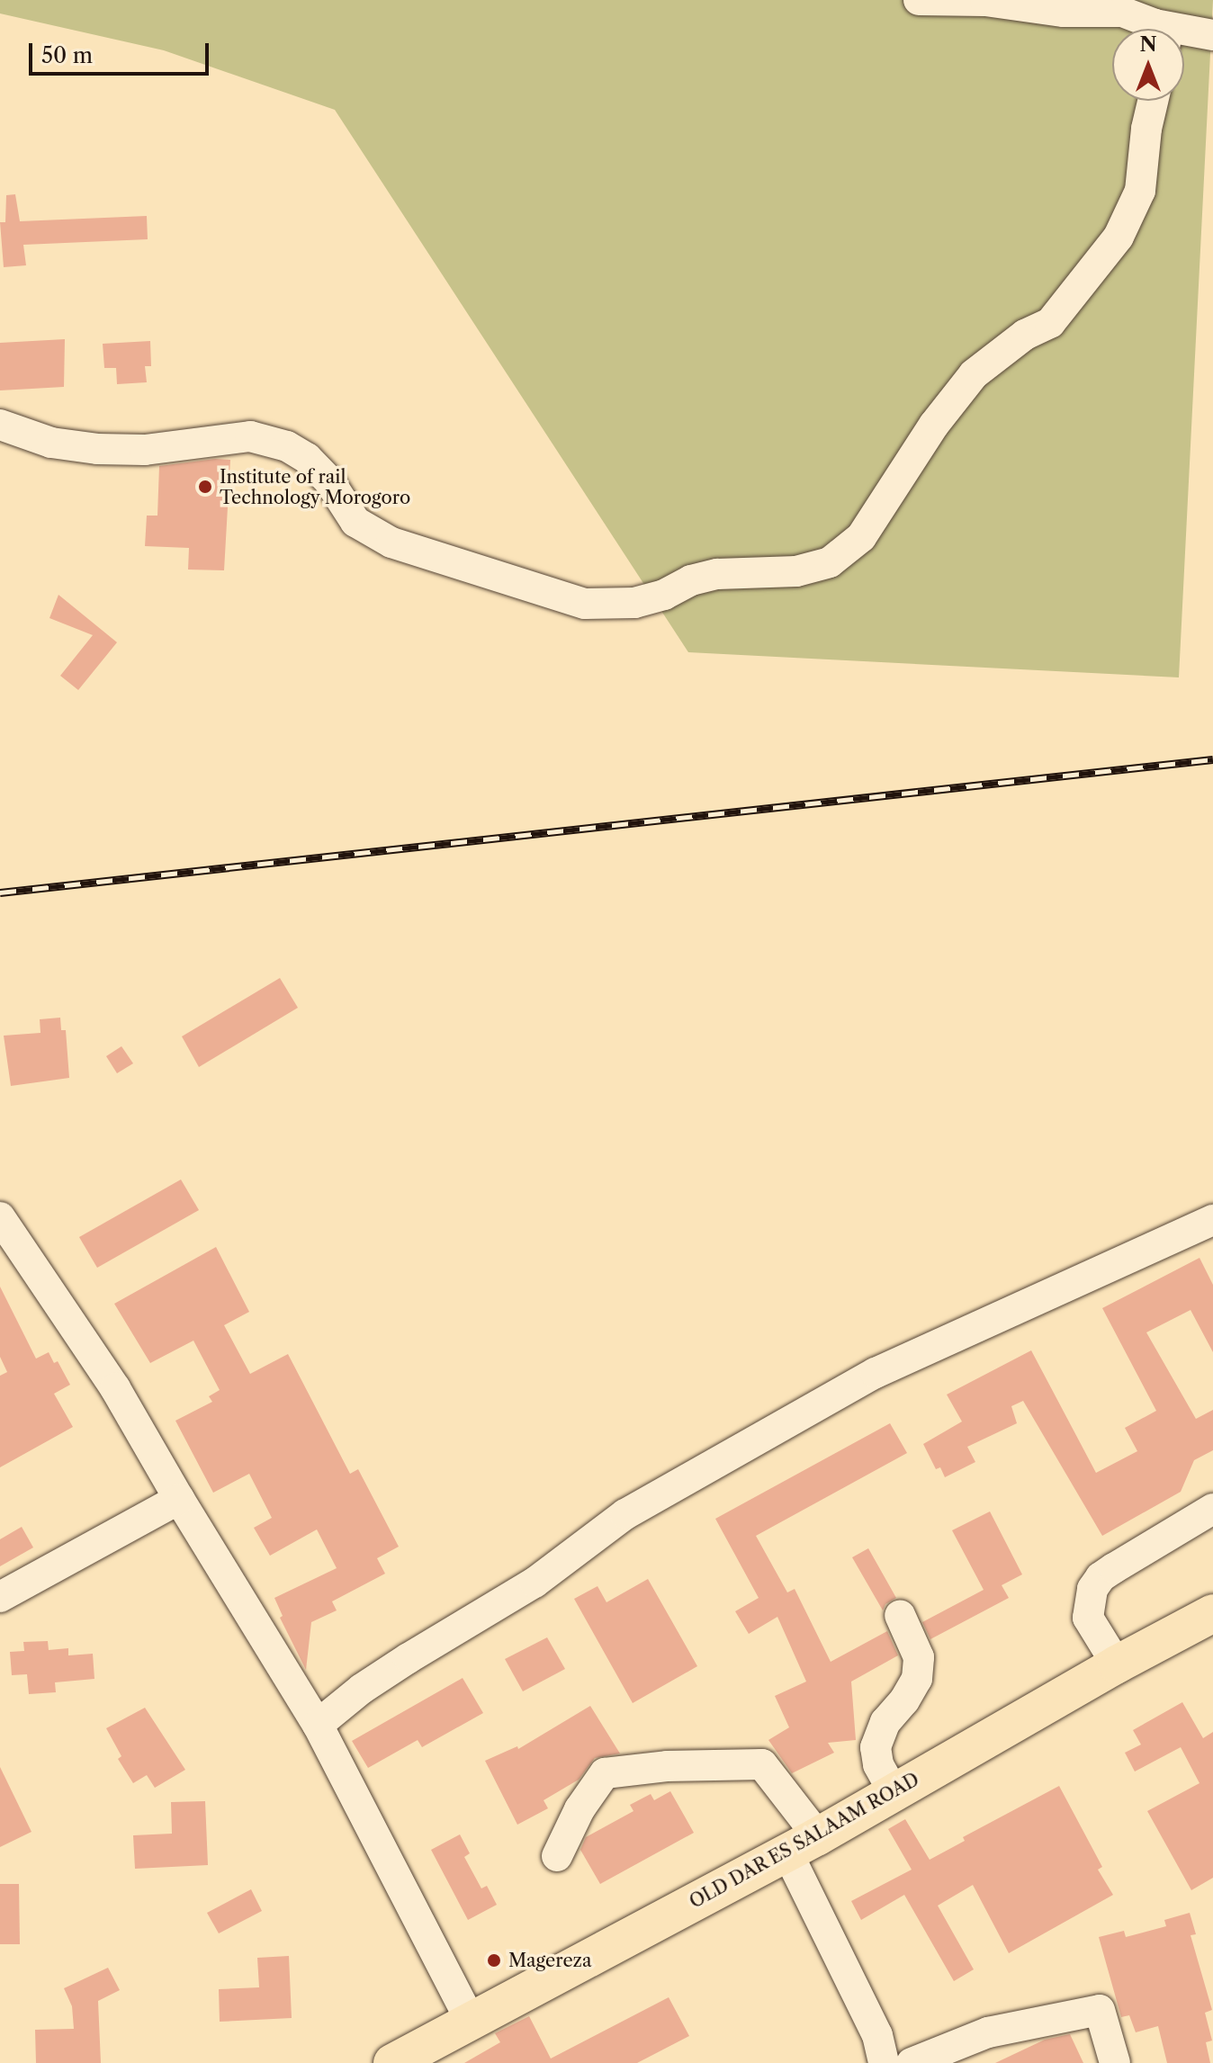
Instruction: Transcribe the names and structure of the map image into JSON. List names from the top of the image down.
{
  "streets": {
    "main road": ["OLD DAR ES SALAAM ROAD"]
  },
  "places": ["Institute of rail Technology Morogoro", "Magereza"],
  "scale_bar": "50 m",
  "north": "top"
}
